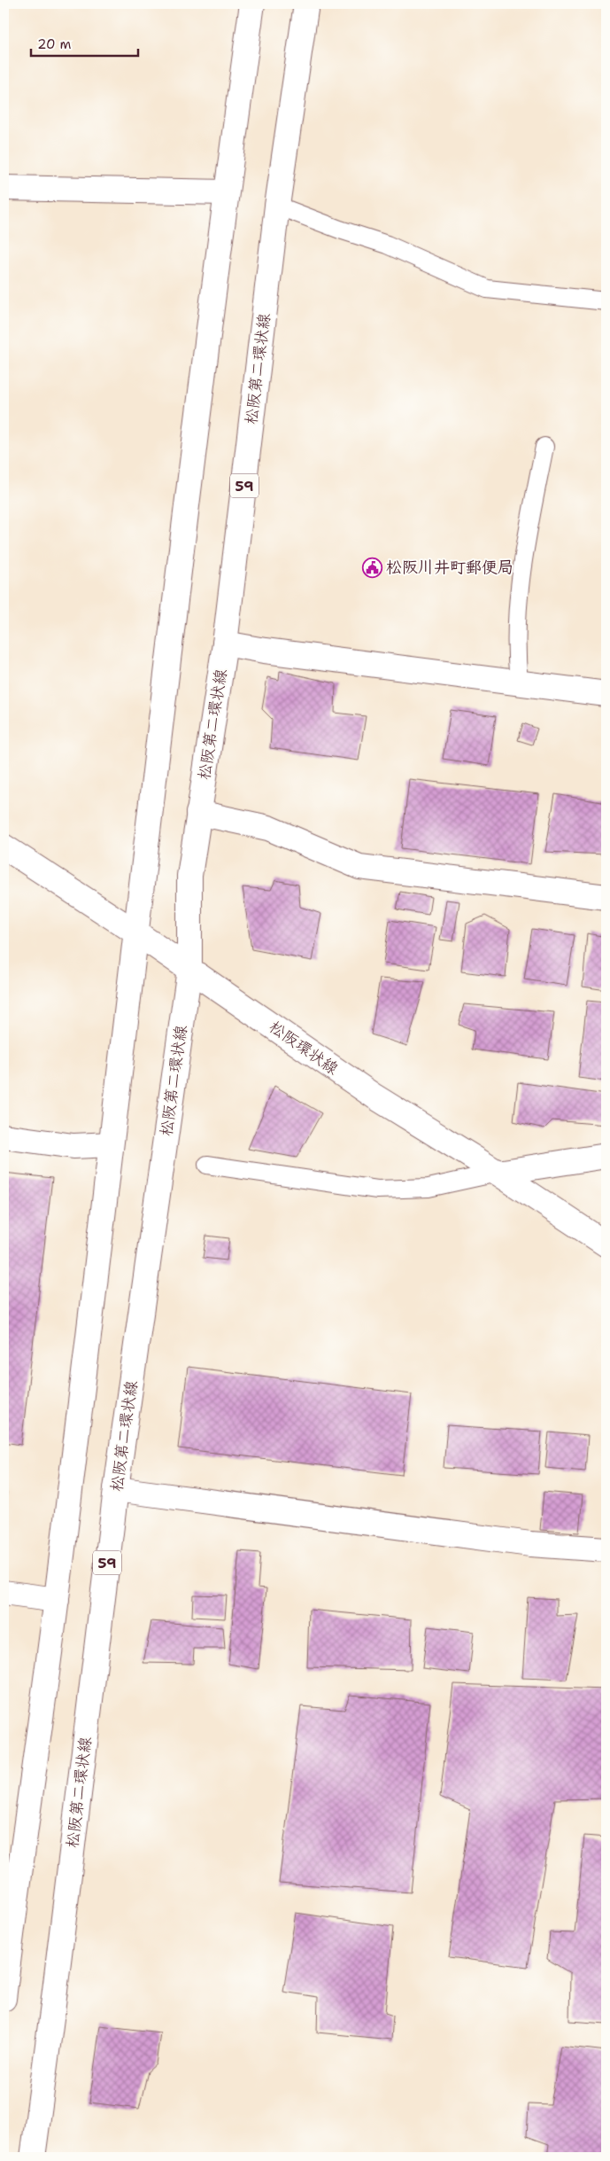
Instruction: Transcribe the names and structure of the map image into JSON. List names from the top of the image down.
{
  "streets": {
    "main road": ["松阪第二環状線", "59", "松阪環状線"]
  },
  "crossings": [
    ["松阪第二環状線", "松阪環状線"]
  ],
  "places": {
    "public building": ["松阪川井町郵便局"]
  },
  "scale_bar": "20 m"
}
